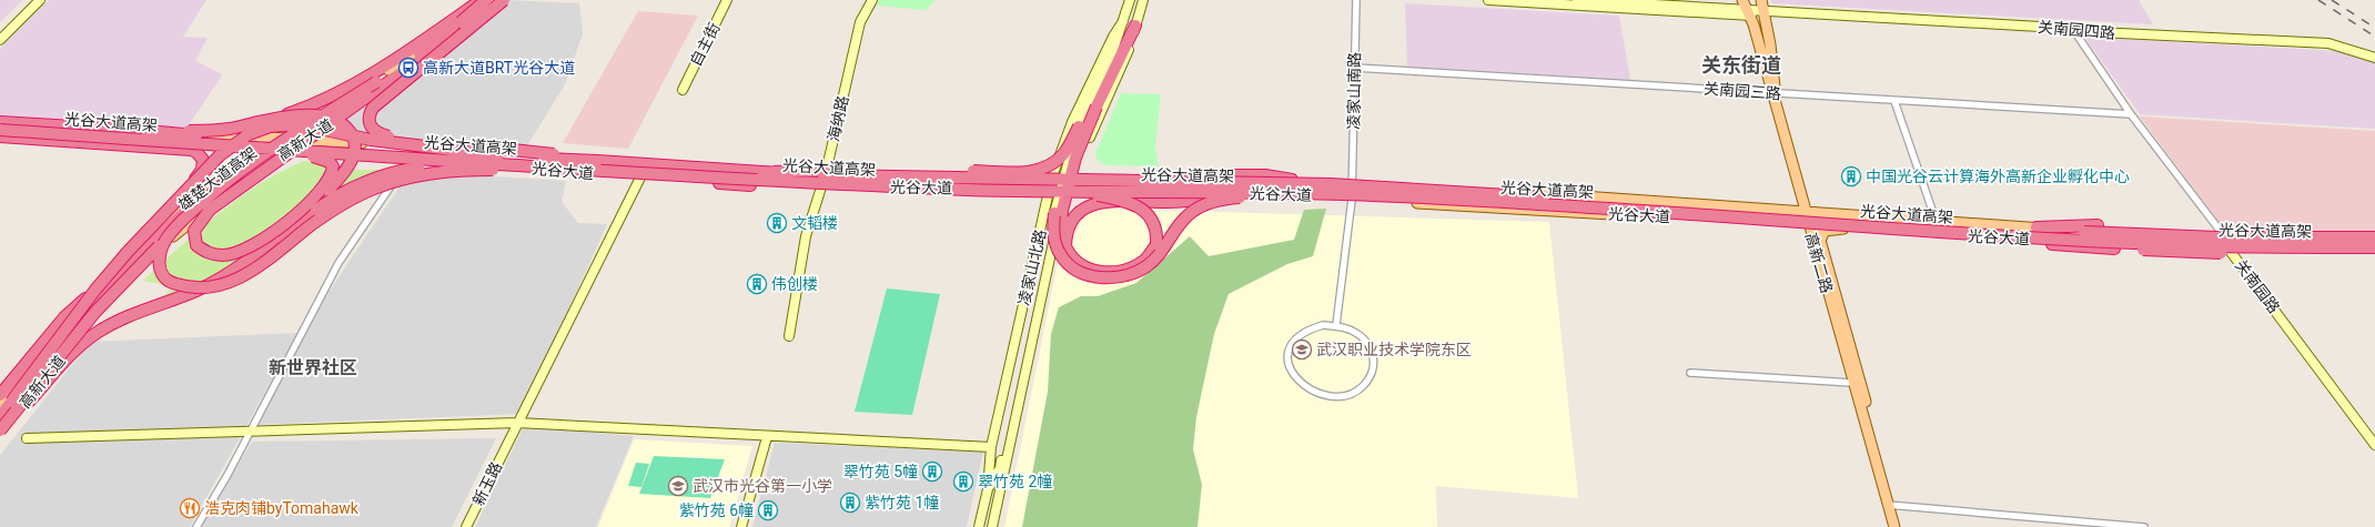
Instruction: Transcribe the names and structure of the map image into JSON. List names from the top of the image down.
{
  "streets": {
    "highway": ["光谷大道高架", "雄楚大道高架"],
    "main road": [
      "关南园四路",
      "自主街",
      "海纳路",
      "高新大道",
      "光谷大道",
      "高新二路",
      "凌家山北路",
      "关南园路",
      "新玉路"
    ],
    "street": ["凌家山南路", "关南园三路"]
  },
  "crossings": [
    ["关南园四路", "高新二路"],
    ["凌家山南路", "关南园三路"],
    ["凌家山南路", "光谷大道"],
    ["关南园三路", "高新二路"],
    ["海纳路", "光谷大道"],
    ["光谷大道高架", "光谷大道"],
    ["高新大道", "光谷大道"],
    ["高新大道", "雄楚大道高架"],
    ["光谷大道", "高新二路"],
    ["光谷大道", "凌家山北路"],
    ["光谷大道", "关南园路"],
    ["光谷大道", "新玉路"]
  ],
  "districts": ["关东街道", "新世界社区"],
  "places": {
    "bus stop": ["高新大道BRT光谷大道"],
    "building": [
      "中国光谷云计算海外高新企业孵化中心",
      "文韬楼",
      "伟创楼",
      "翠竹苑 5幢",
      "翠竹苑 2幢",
      "紫竹苑 1幢",
      "紫竹苑 6幢"
    ],
    "school or university": ["武汉职业技术学院东区", "武汉市光谷第一小学"],
    "restaurant": ["浩克肉铺byTomahawk"]
  }
}
